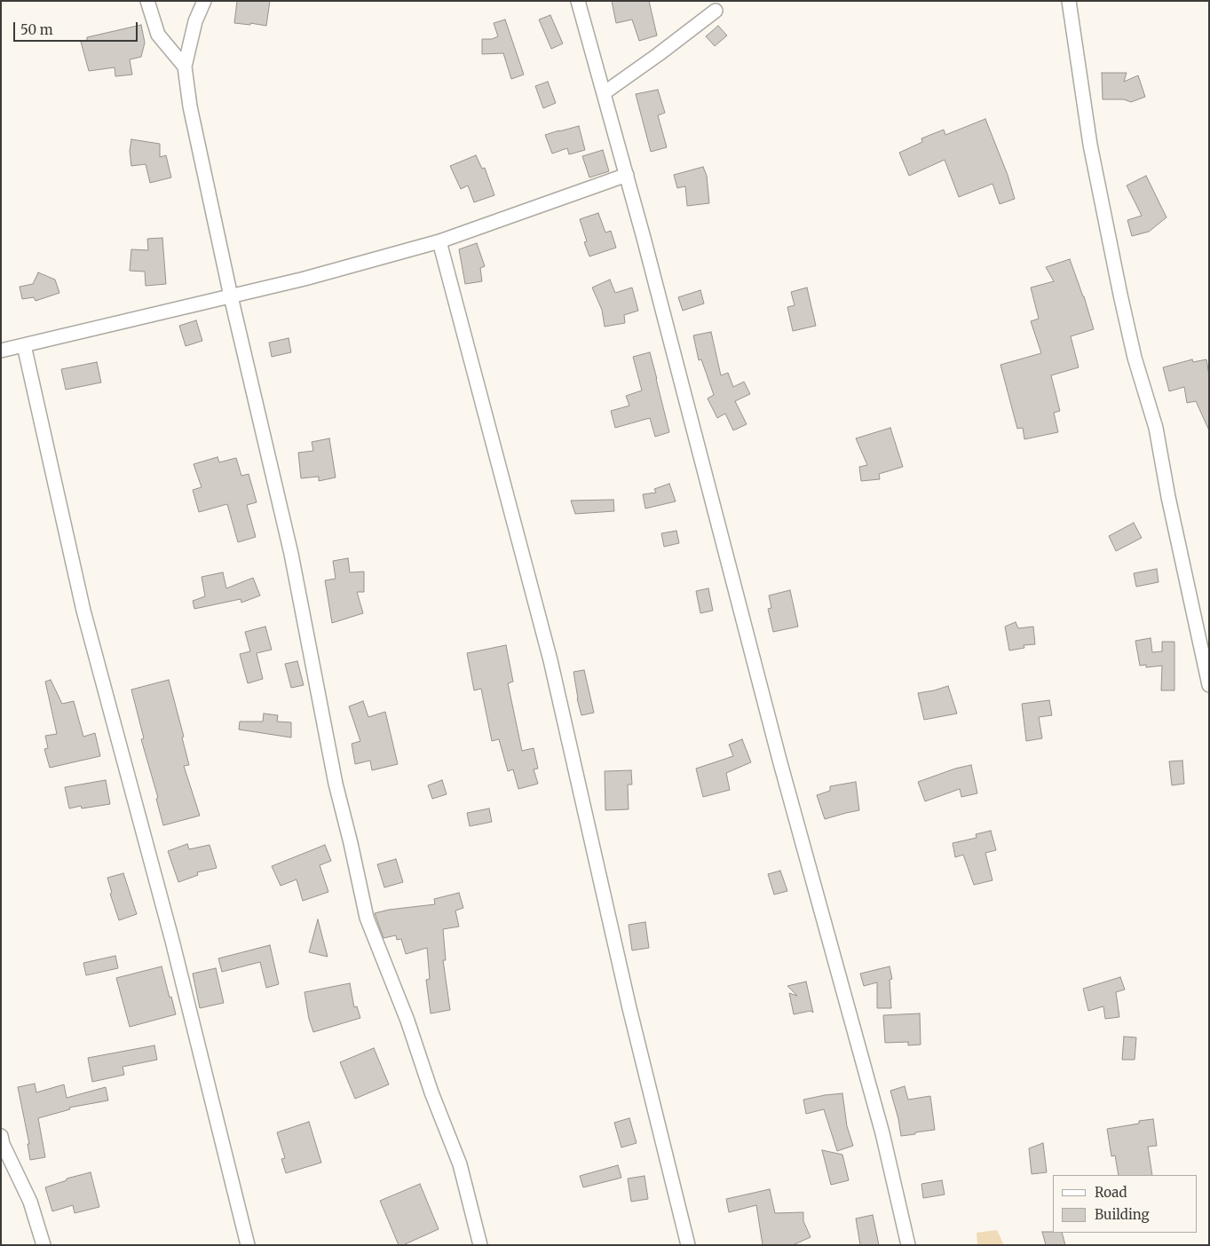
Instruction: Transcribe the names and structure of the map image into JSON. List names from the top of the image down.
{
  "legend": ["Road", "Building"],
  "scale_bar": "50 m"
}
